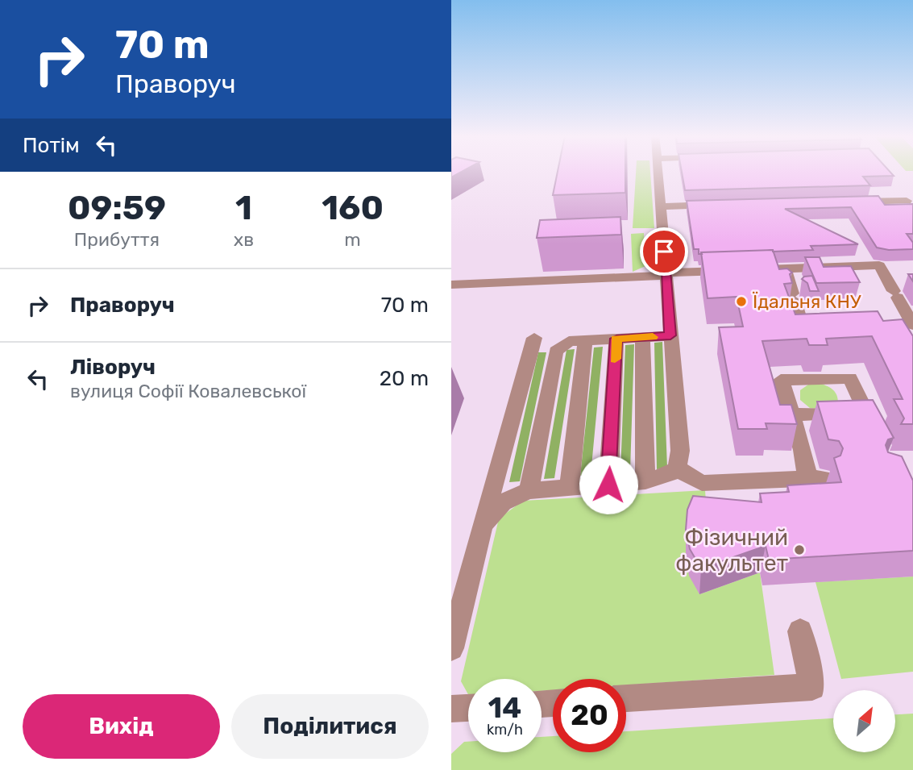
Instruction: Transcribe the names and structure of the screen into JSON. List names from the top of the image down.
{
  "places": ["Їдальня КНУ", "Фізичний факультет"],
  "north": "top right",
  "page": {
    "turn": ["70 m", "Праворуч"],
    "then": "Потім",
    "eta": [
      "09:59",
      "Прибуття",
      "1",
      "хв",
      "160",
      "m"
    ],
    "list": [
      {
        "name": "Праворуч",
        "value": "70 m"
      },
      {
        "name": "Ліворуч",
        "note": "вулиця Софії Ковалевської",
        "value": "20 m"
      }
    ],
    "speed": "14 km/h",
    "limit": "20",
    "buttons": ["Вихід", "Поділитися"]
  }
}
